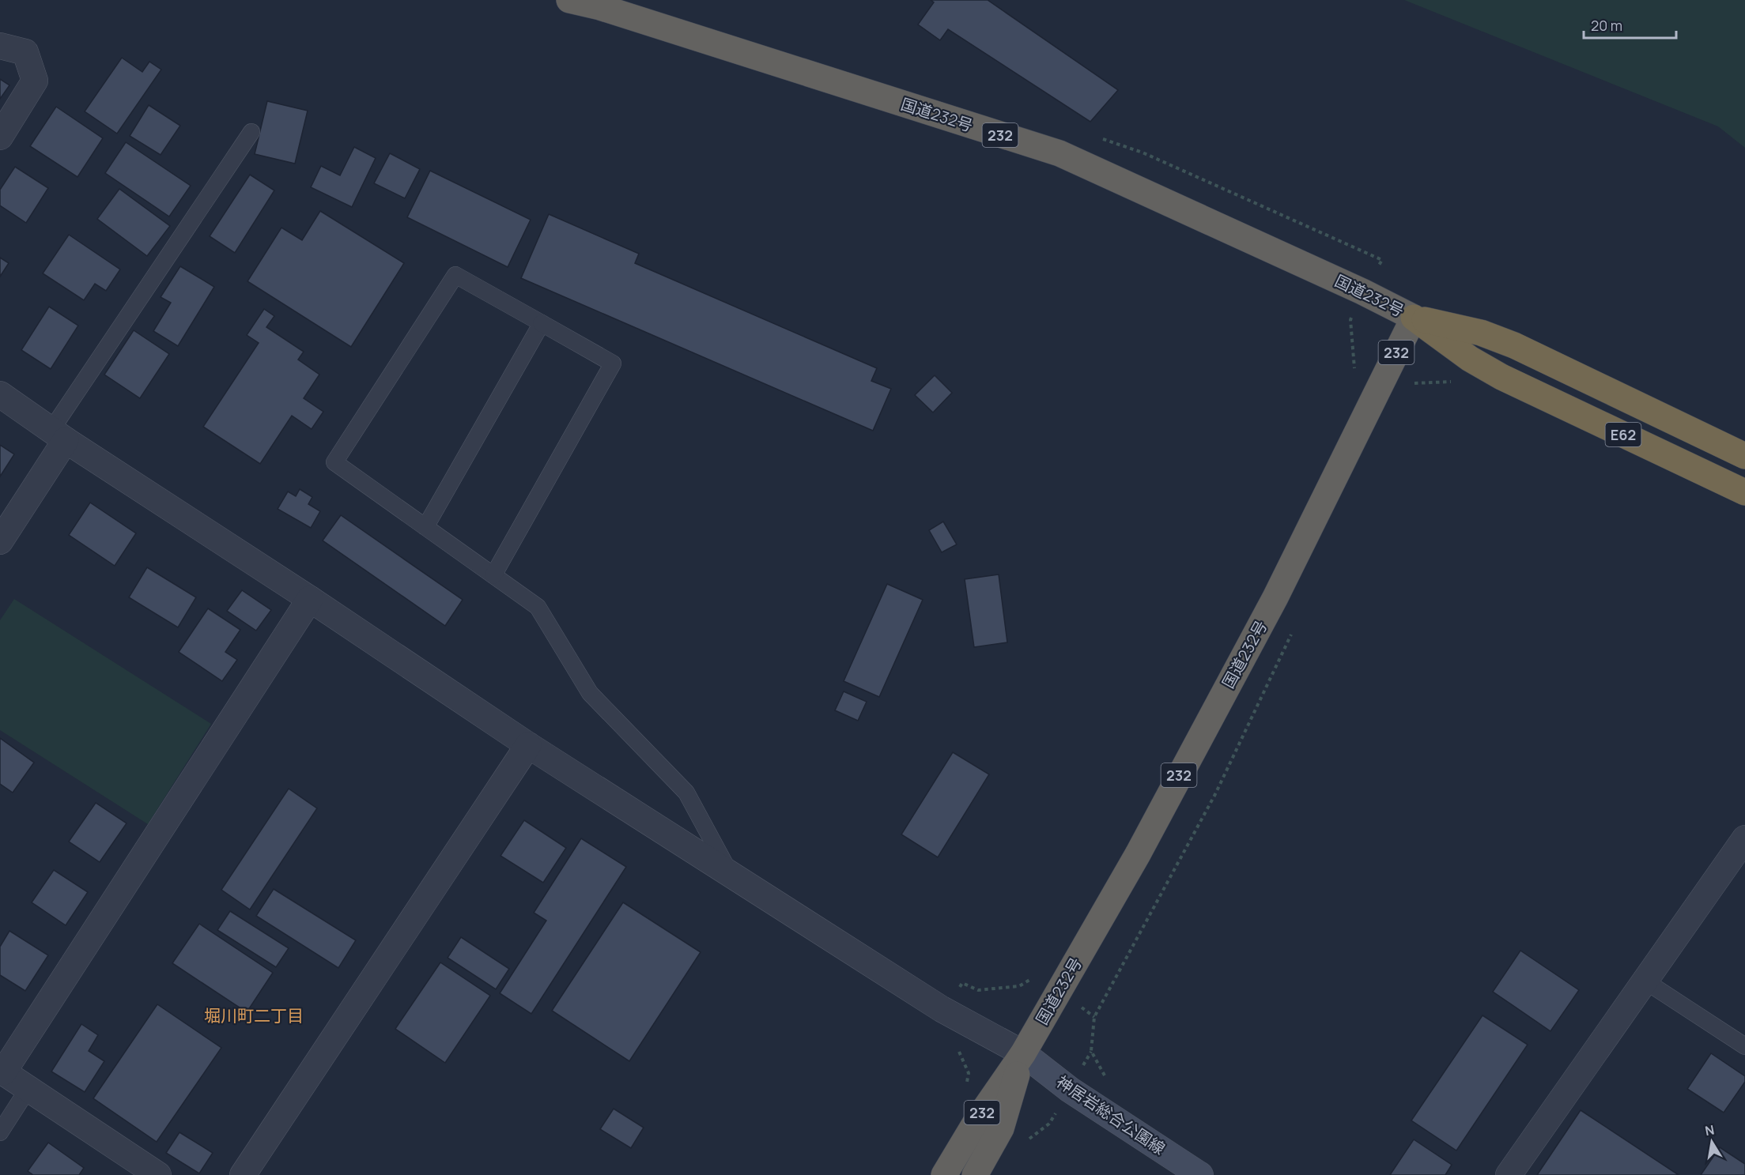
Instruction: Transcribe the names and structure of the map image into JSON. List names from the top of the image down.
{
  "streets": {
    "highway": ["国道232号", "232", "E62"],
    "main road": ["神居岩総合公園線"]
  },
  "crossings": [
    ["国道232号", "E62"],
    ["国道232号", "神居岩総合公園線"]
  ],
  "districts": ["堀川町二丁目"],
  "scale_bar": "20 m",
  "north": "top"
}
